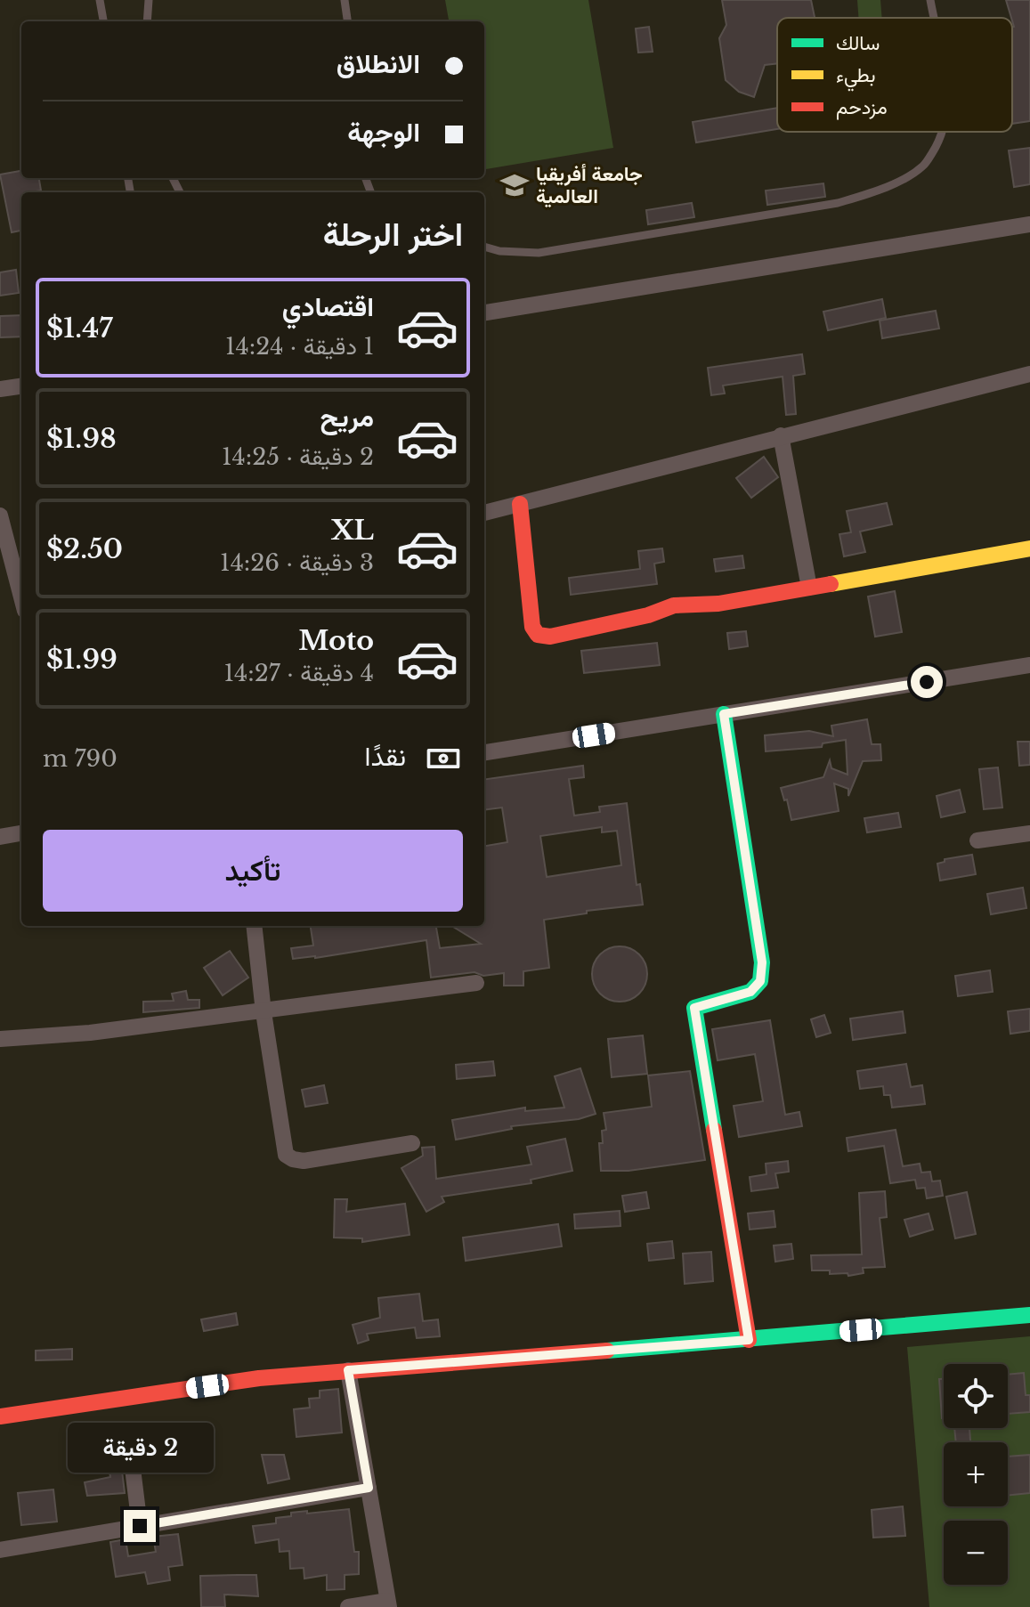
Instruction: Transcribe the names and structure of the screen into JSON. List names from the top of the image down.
{
  "places": {
    "school or university": ["جامعة أفريقيا العالمية"]
  },
  "legend": ["سالك", "بطيء", "مزدحم"],
  "page": {
    "banner": ["الانطلاق", "الوجهة"],
    "heading": "اختر الرحلة",
    "list": [
      {
        "name": "اقتصادي",
        "note": "1 دقيقة · 14:24",
        "value": "$1.47"
      },
      {
        "name": "مريح",
        "note": "2 دقيقة · 14:25",
        "value": "$1.98"
      },
      {
        "name": "XL",
        "note": "3 دقيقة · 14:26",
        "value": "$2.50"
      },
      {
        "name": "Moto",
        "note": "4 دقيقة · 14:27",
        "value": "$1.99"
      }
    ],
    "pay": ["نقدًا", "790 m"],
    "buttons": "تأكيد",
    "map_buttons": ["+", "−"],
    "bubble": "2 دقيقة"
  }
}
